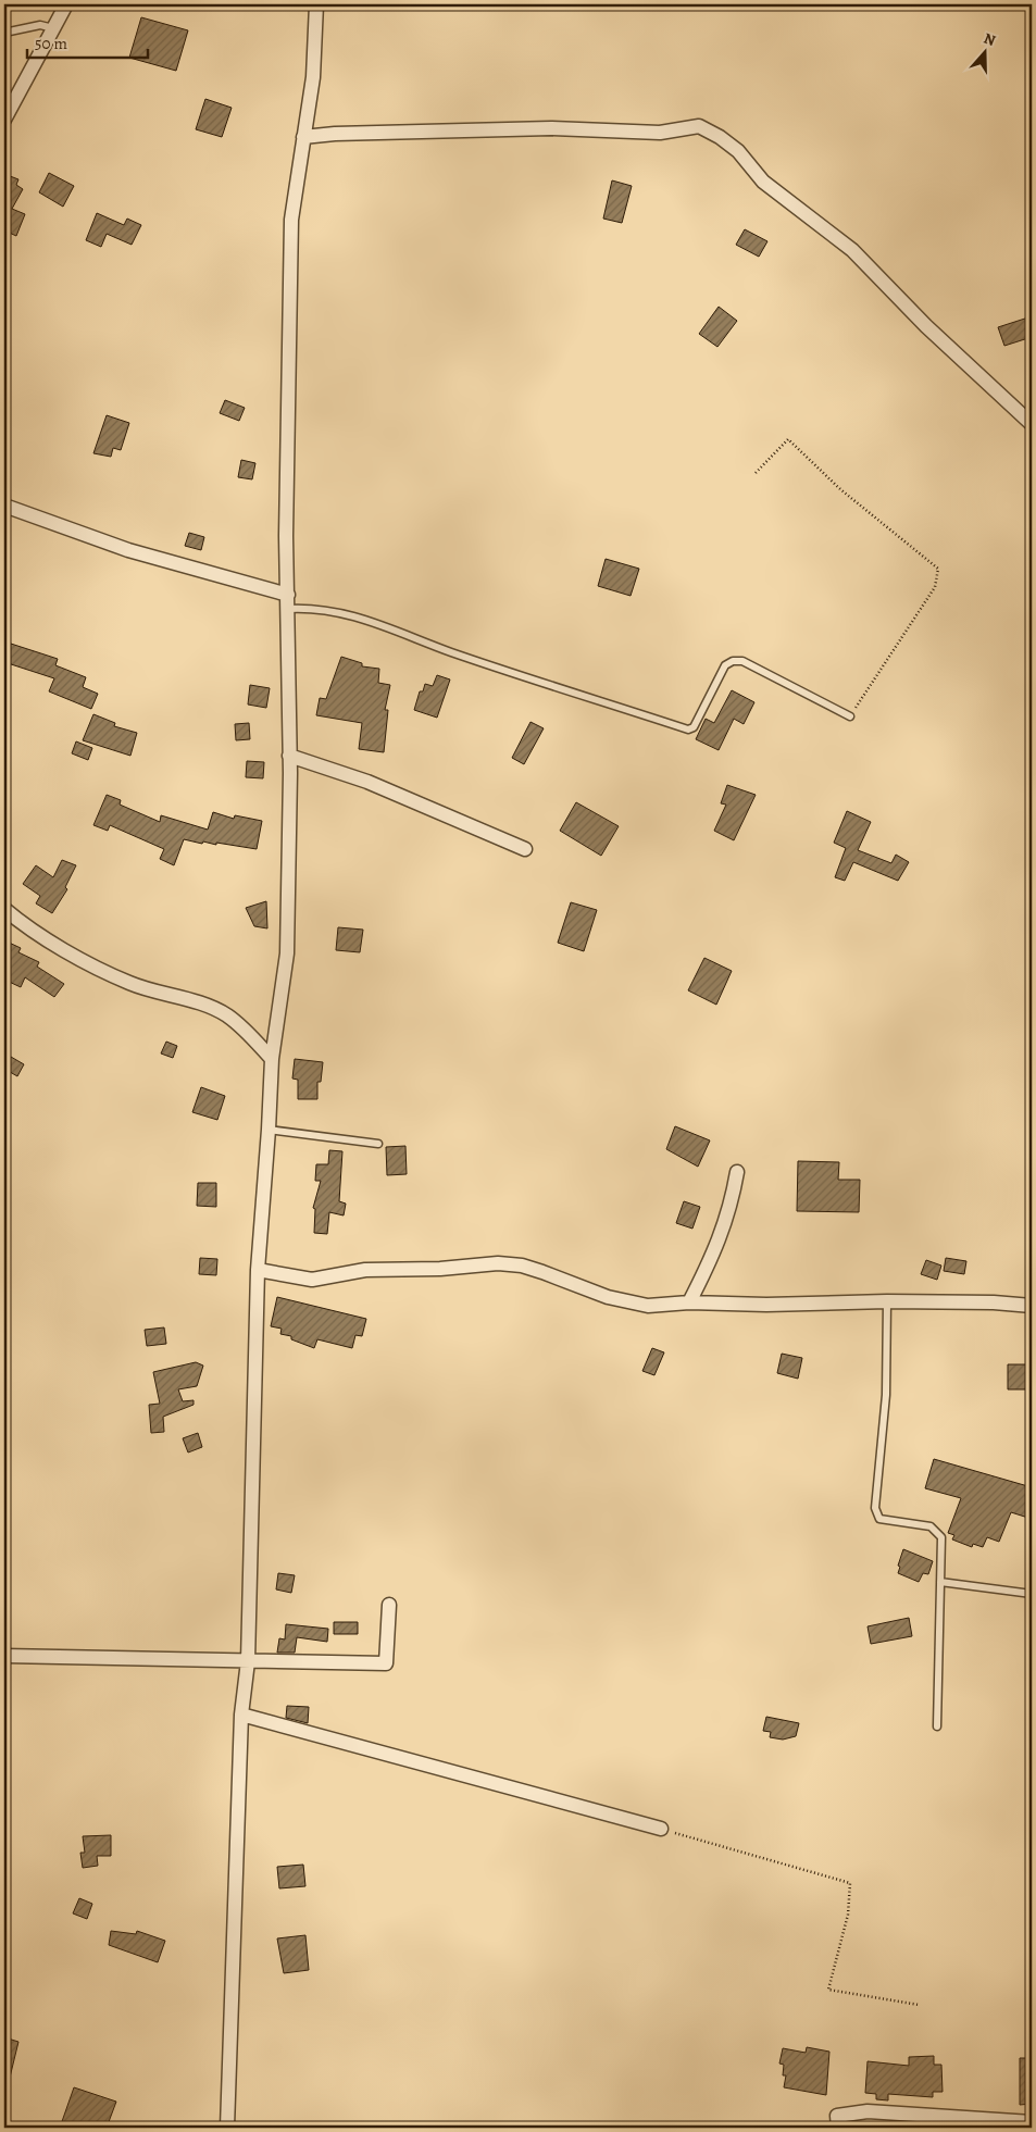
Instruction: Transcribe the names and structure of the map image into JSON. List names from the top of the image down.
{
  "scale_bar": "50 m",
  "north": "top"
}
